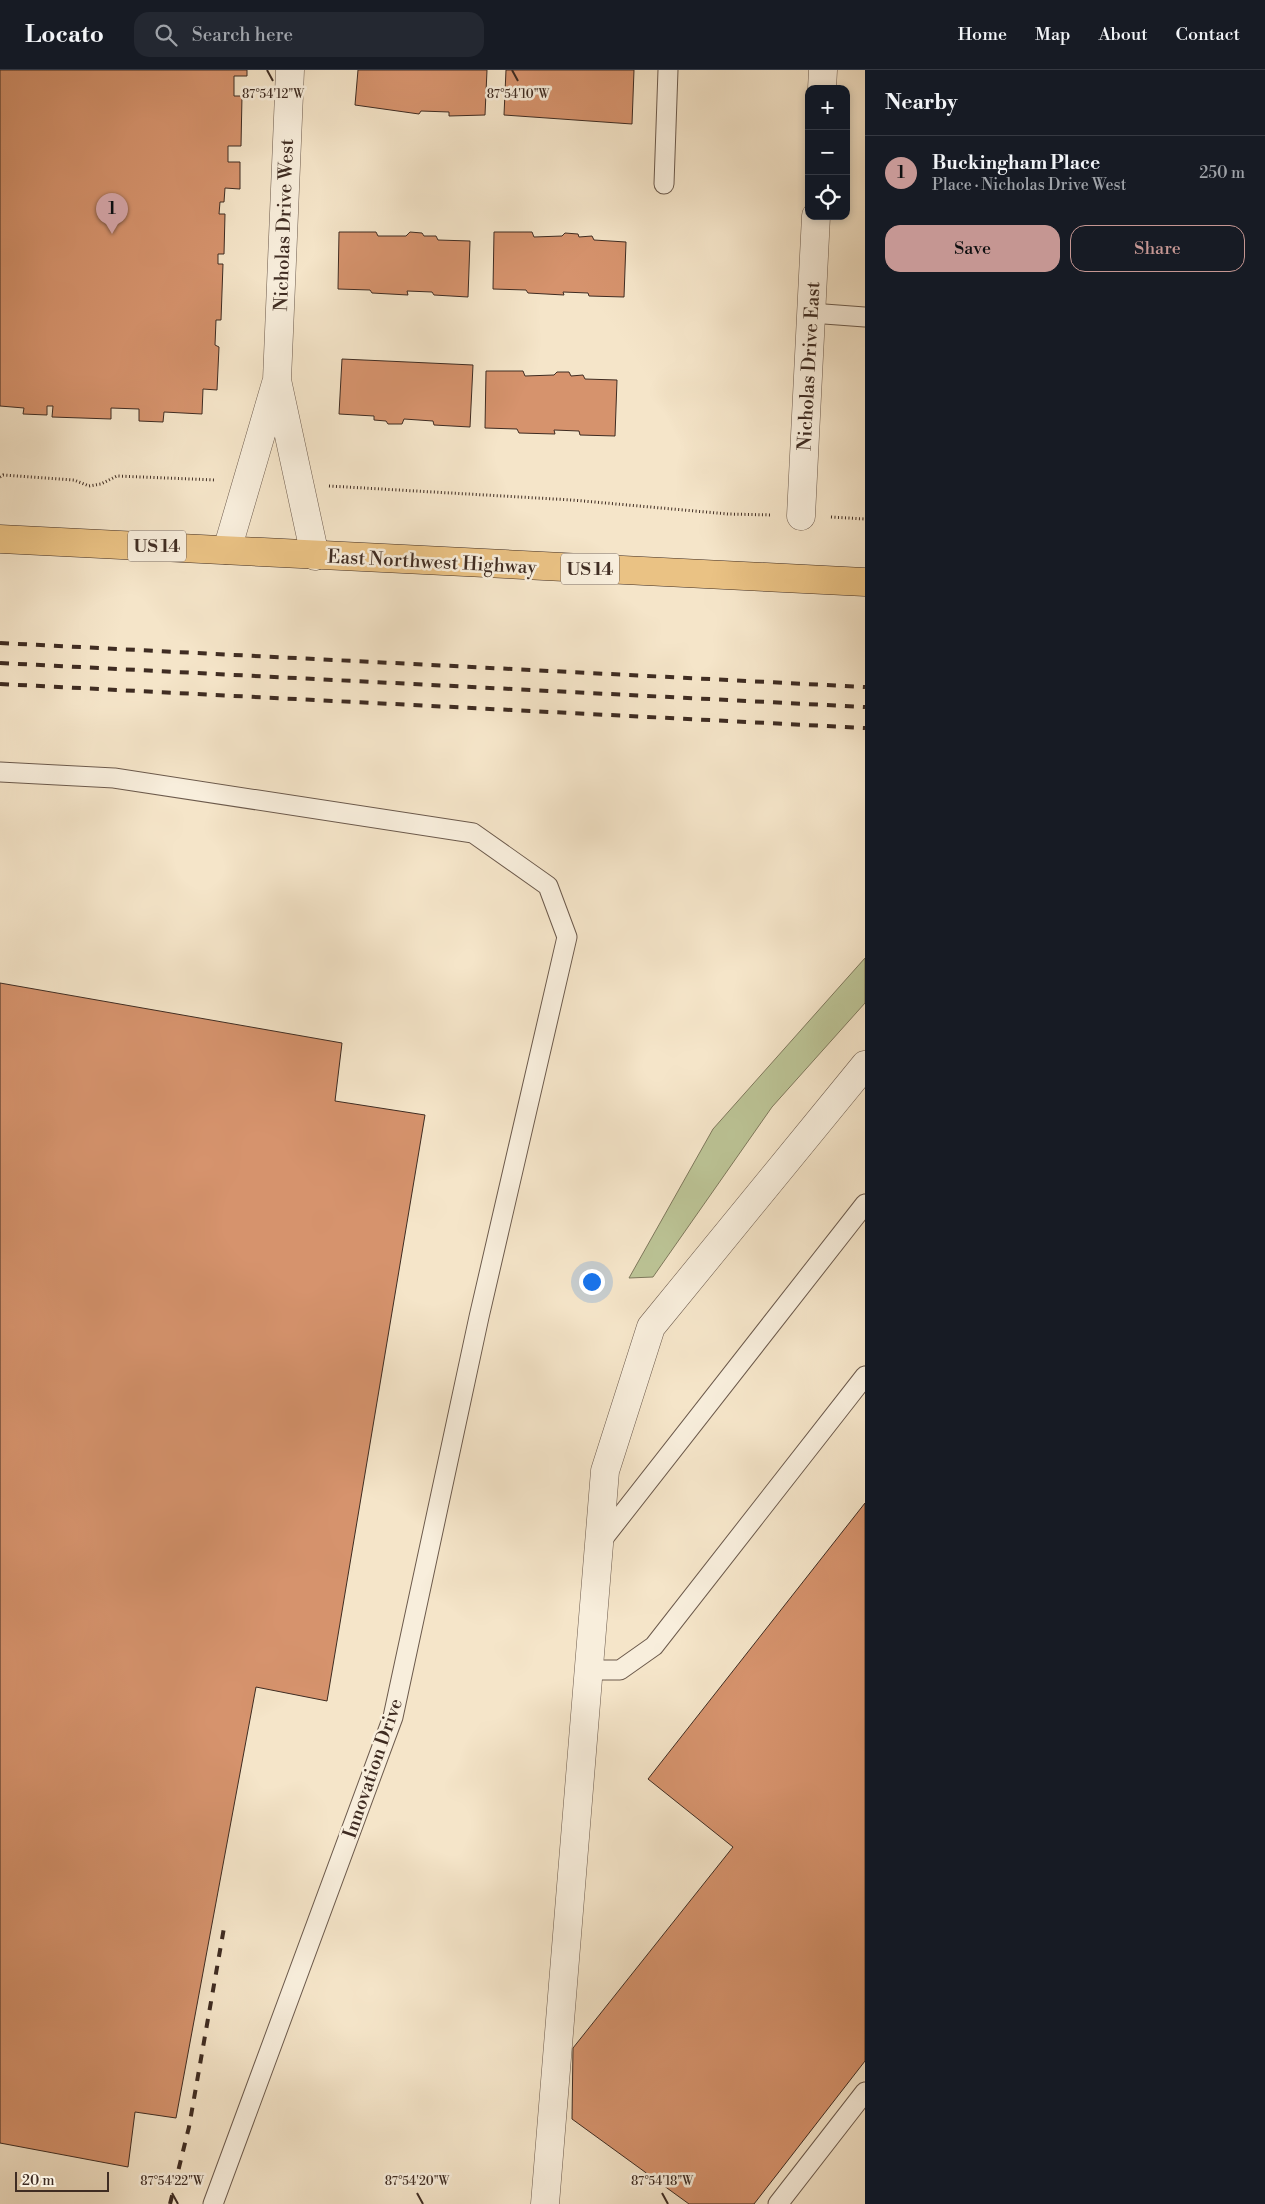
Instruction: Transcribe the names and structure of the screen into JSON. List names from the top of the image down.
{
  "streets": {
    "main road": ["US 14", "East Northwest Highway"],
    "street": ["Nicholas Drive West", "Nicholas Drive East"],
    "lane": ["Innovation Drive"]
  },
  "crossings": [
    ["Nicholas Drive West", "East Northwest Highway"]
  ],
  "scale_bar": "20 m",
  "page": {
    "header": "Locato",
    "search": "Search here",
    "nav": [
      "Home",
      "Map",
      "About",
      "Contact"
    ],
    "heading": "Nearby",
    "map_buttons": ["+", "−"],
    "list": [
      {
        "mark": "1",
        "name": "Buckingham Place",
        "note": "Place · Nicholas Drive West",
        "value": "250 m"
      }
    ],
    "pins": "1",
    "buttons": ["Save", "Share"],
    "scale": "20 m"
  },
  "coordinates": [
    "87°54'12\"W",
    "87°54'10\"W",
    "87°54'22\"W",
    "87°54'20\"W",
    "87°54'18\"W"
  ]
}
